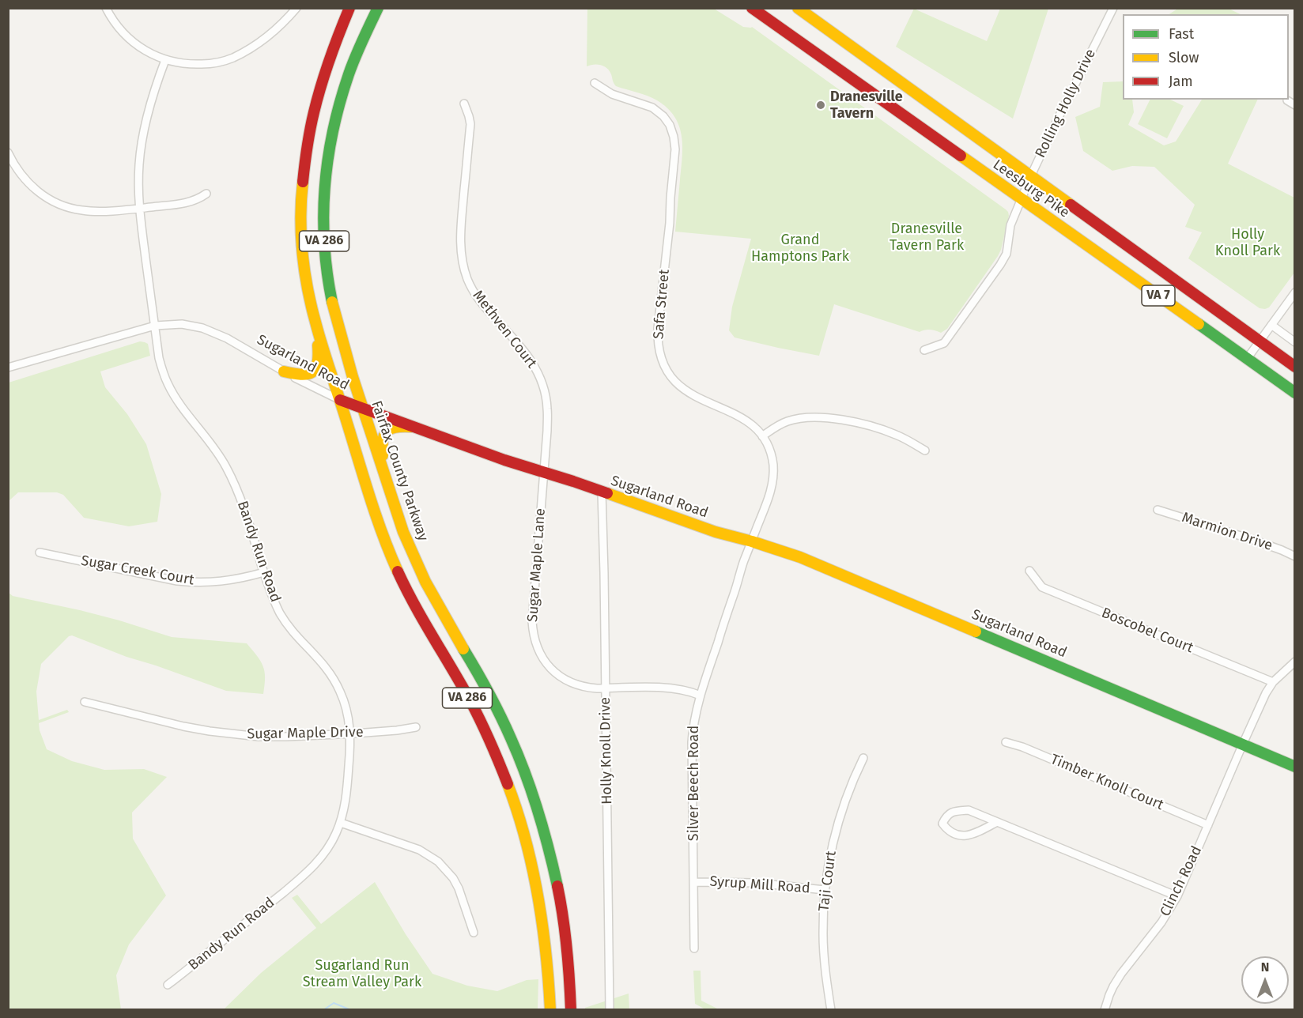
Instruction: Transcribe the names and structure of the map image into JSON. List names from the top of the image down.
{
  "streets": {
    "main road": [
      "Leesburg Pike",
      "VA 286",
      "VA 7",
      "Sugarland Road",
      "Fairfax County Parkway"
    ],
    "street": [
      "Rolling Holly Drive",
      "Safa Street",
      "Methven Court",
      "Marmion Drive",
      "Bandy Run Road",
      "Sugar Maple Lane",
      "Sugar Creek Court",
      "Boscobel Court",
      "Sugar Maple Drive",
      "Holly Knoll Drive",
      "Timber Knoll Court",
      "Silver Beech Road",
      "Taji Court",
      "Clinch Road",
      "Syrup Mill Road"
    ]
  },
  "crossings": [
    ["Rolling Holly Drive", "Leesburg Pike"],
    ["VA 286", "Sugarland Road"],
    ["Safa Street", "Sugarland Road"],
    ["Safa Street", "Silver Beech Road"],
    ["Methven Court", "Sugarland Road"],
    ["Methven Court", "Sugar Maple Lane"],
    ["Sugarland Road", "Fairfax County Parkway"],
    ["Sugarland Road", "Bandy Run Road"],
    ["Sugarland Road", "Sugar Maple Lane"],
    ["Sugarland Road", "Holly Knoll Drive"],
    ["Sugarland Road", "Silver Beech Road"],
    ["Sugarland Road", "Clinch Road"],
    ["Bandy Run Road", "Sugar Creek Court"],
    ["Bandy Run Road", "Sugar Maple Drive"],
    ["Sugar Maple Lane", "Holly Knoll Drive"],
    ["Sugar Maple Lane", "Silver Beech Road"],
    ["Timber Knoll Court", "Clinch Road"],
    ["Silver Beech Road", "Syrup Mill Road"],
    ["Taji Court", "Syrup Mill Road"]
  ],
  "parks": [
    "Dranesville Tavern Park",
    "Holly Knoll Park",
    "Grand Hamptons Park",
    "Sugarland Run Stream Valley Park"
  ],
  "places": ["Dranesville Tavern"],
  "legend": ["Fast", "Slow", "Jam"],
  "north": "top"
}
